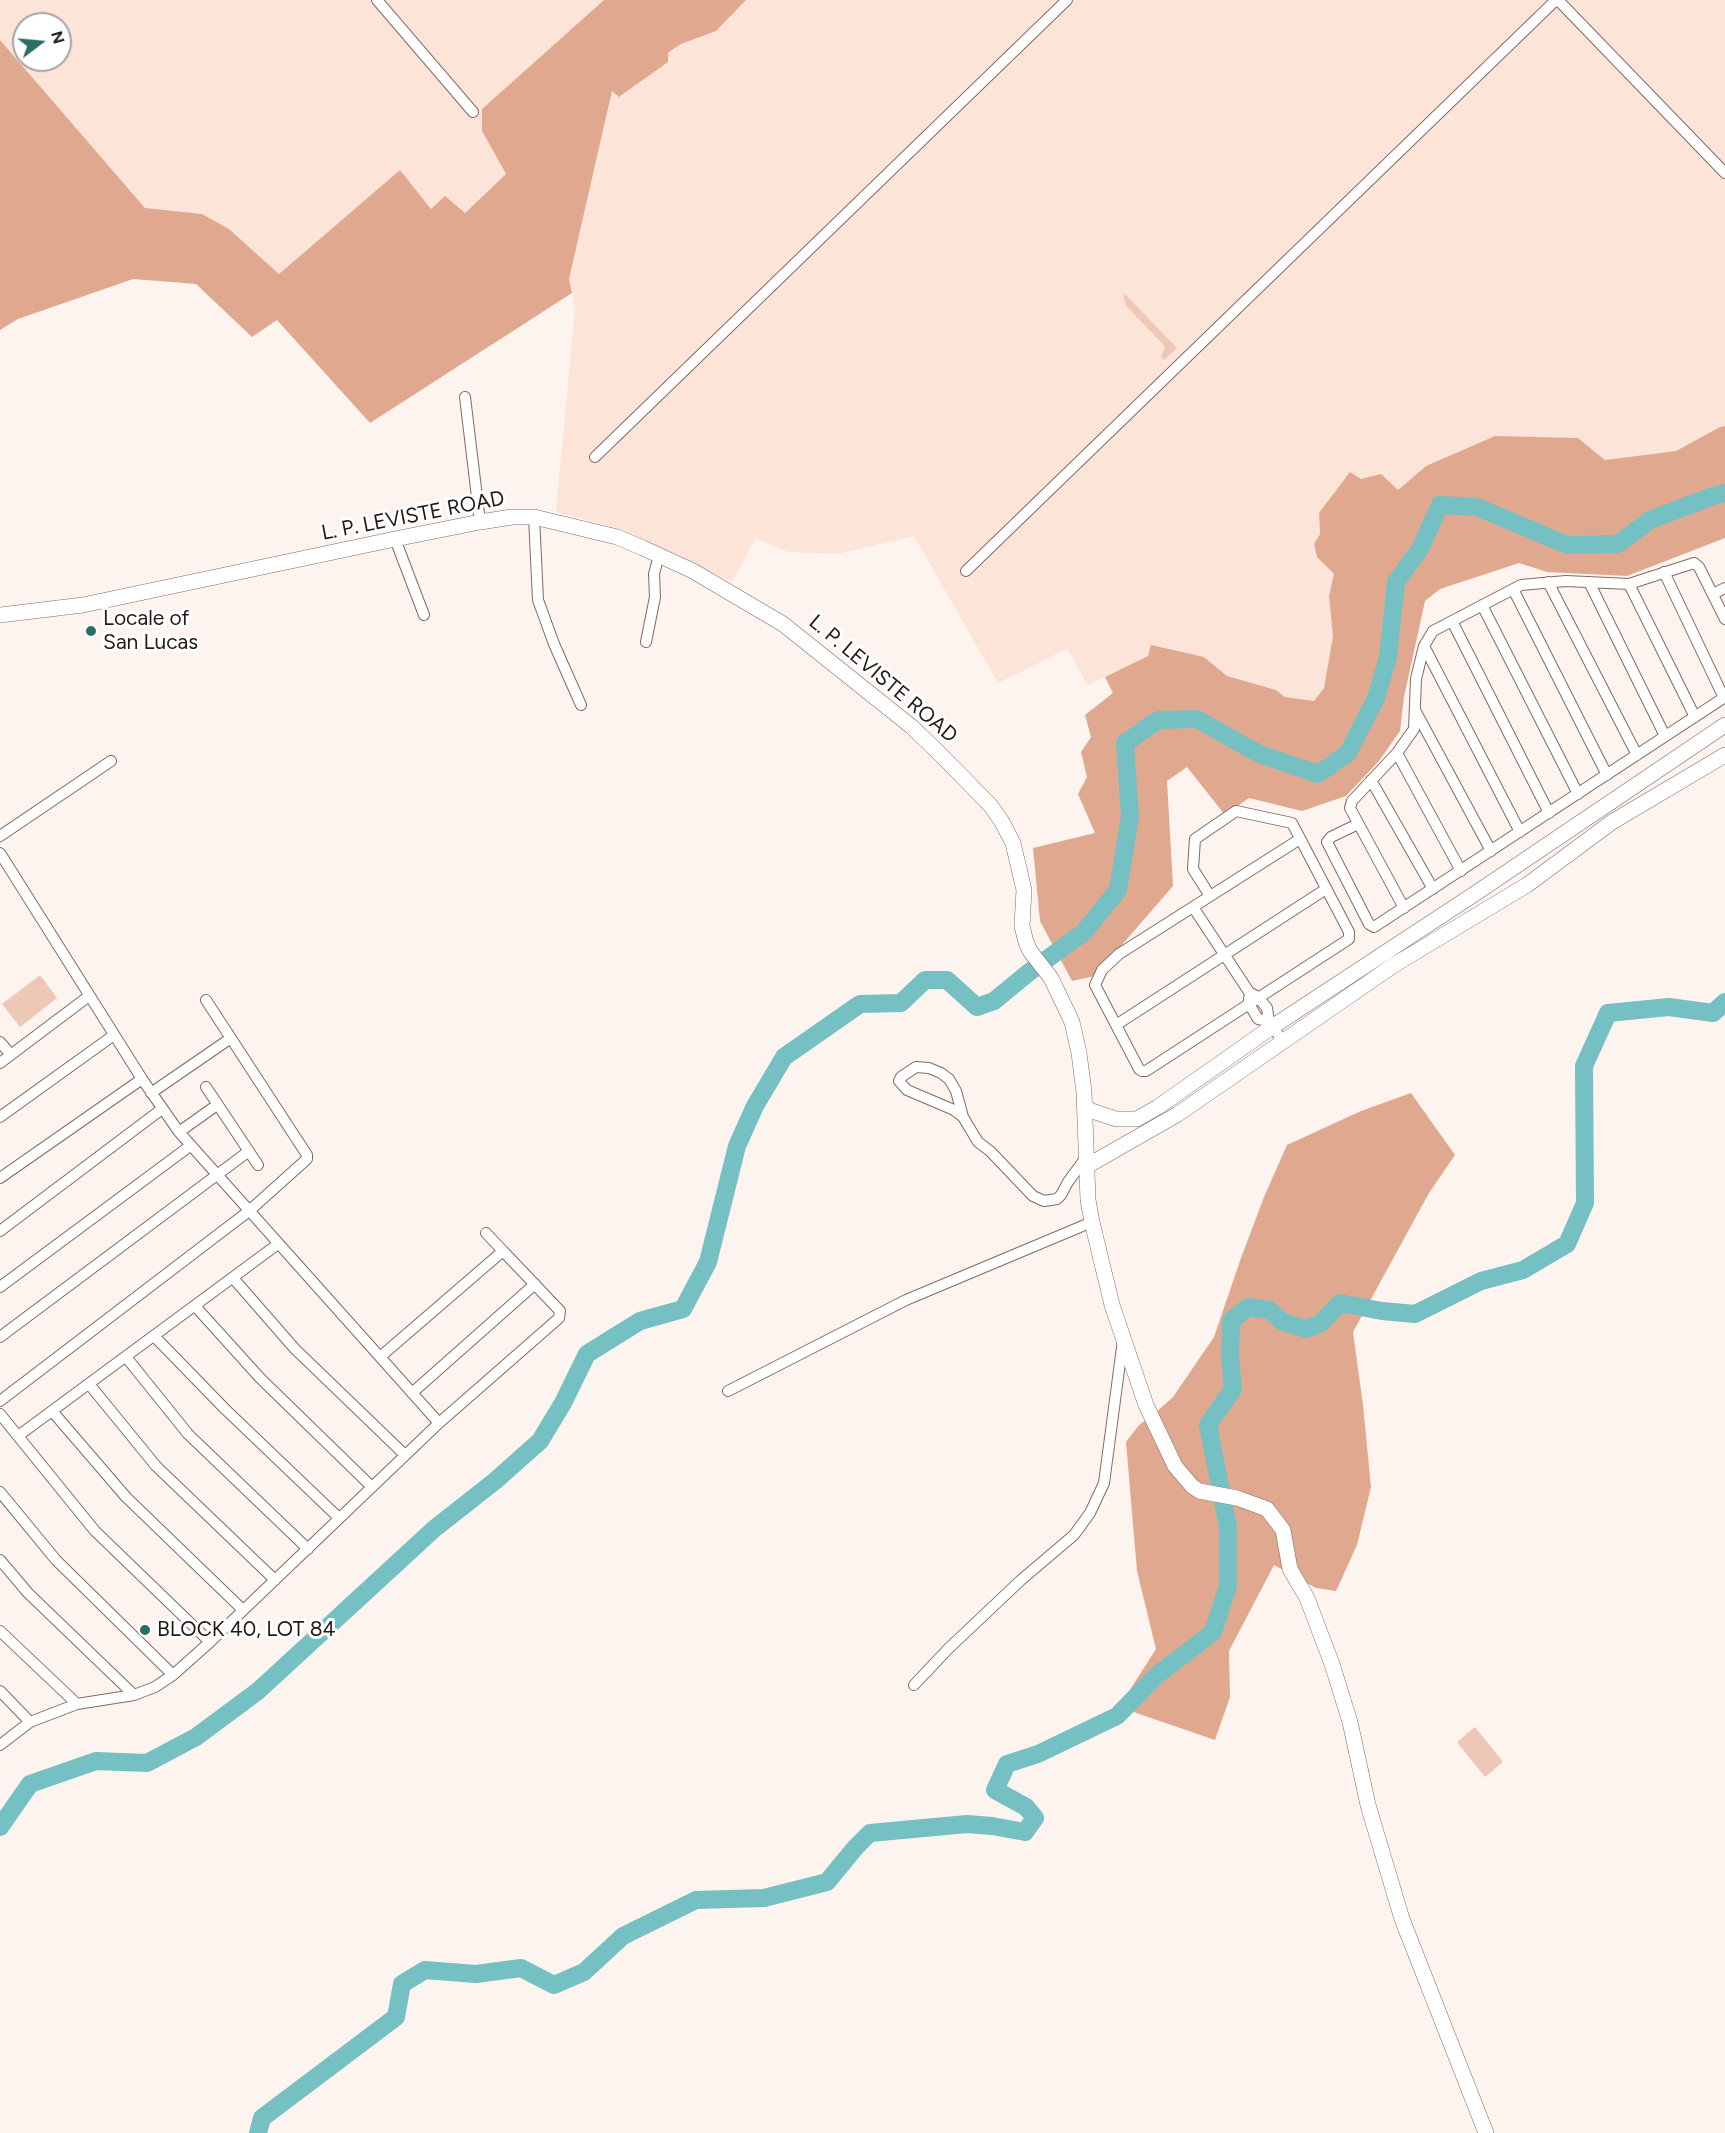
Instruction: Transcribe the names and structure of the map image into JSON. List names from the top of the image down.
{
  "streets": {
    "main road": ["L. P. LEVISTE ROAD"]
  },
  "places": ["Locale of San Lucas", "BLOCK 40, LOT 84"],
  "north": "right"
}
